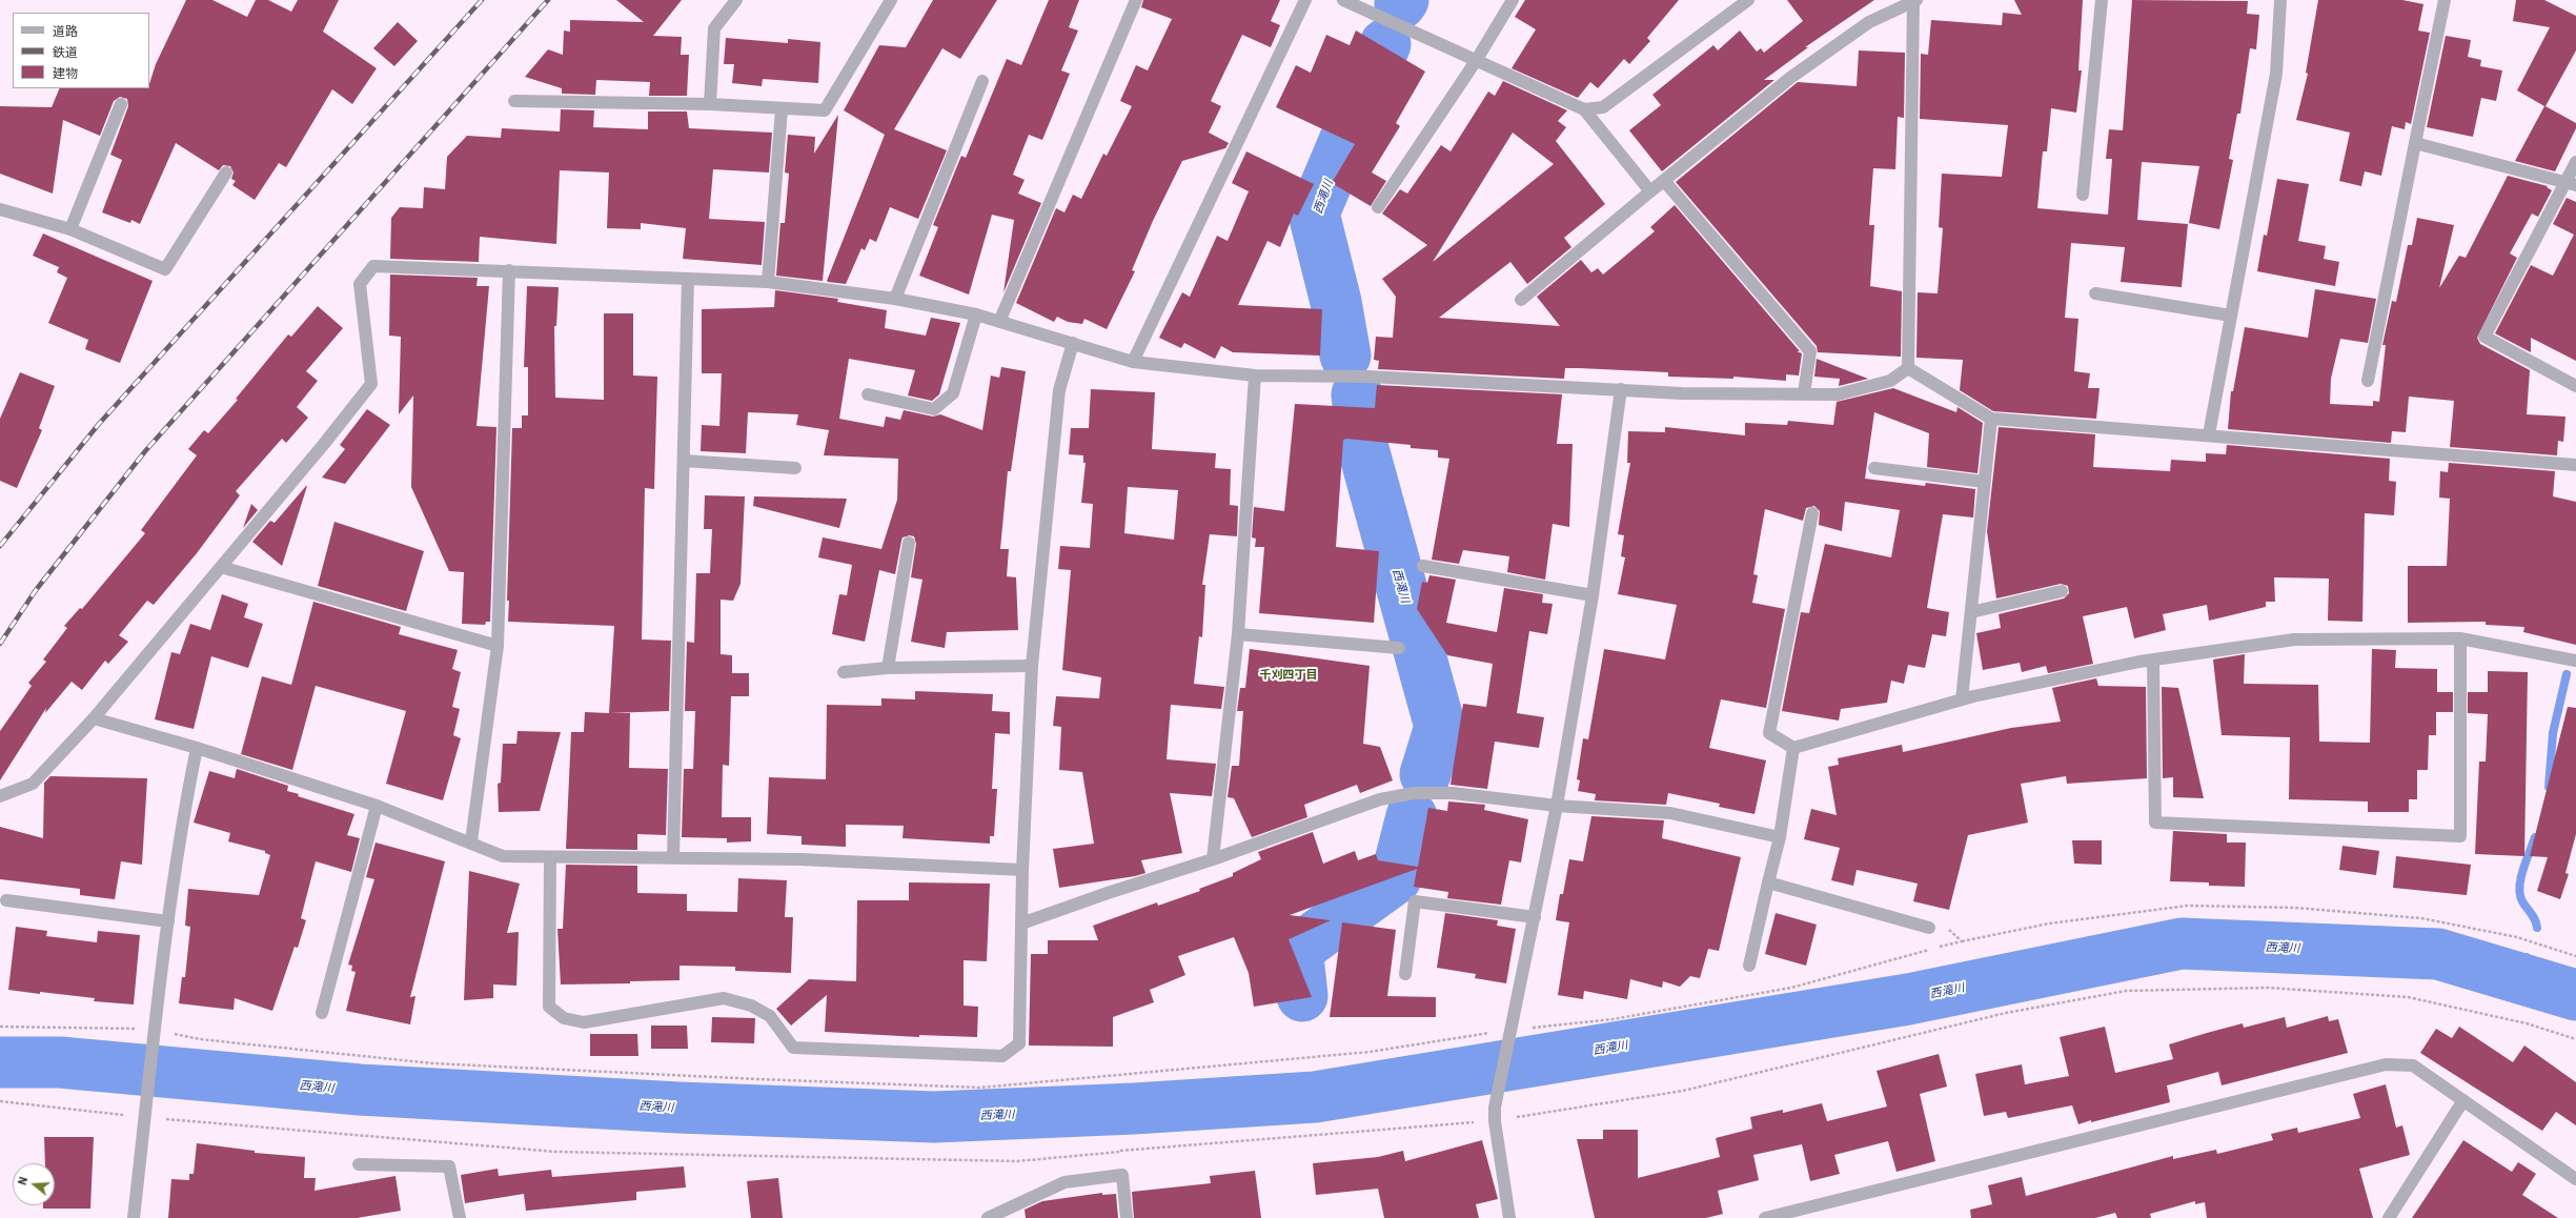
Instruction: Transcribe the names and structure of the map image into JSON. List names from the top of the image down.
{
  "districts": ["千刈四丁目"],
  "water": ["西滝川"],
  "legend": ["道路", "鉄道", "建物"],
  "north": "left"
}
